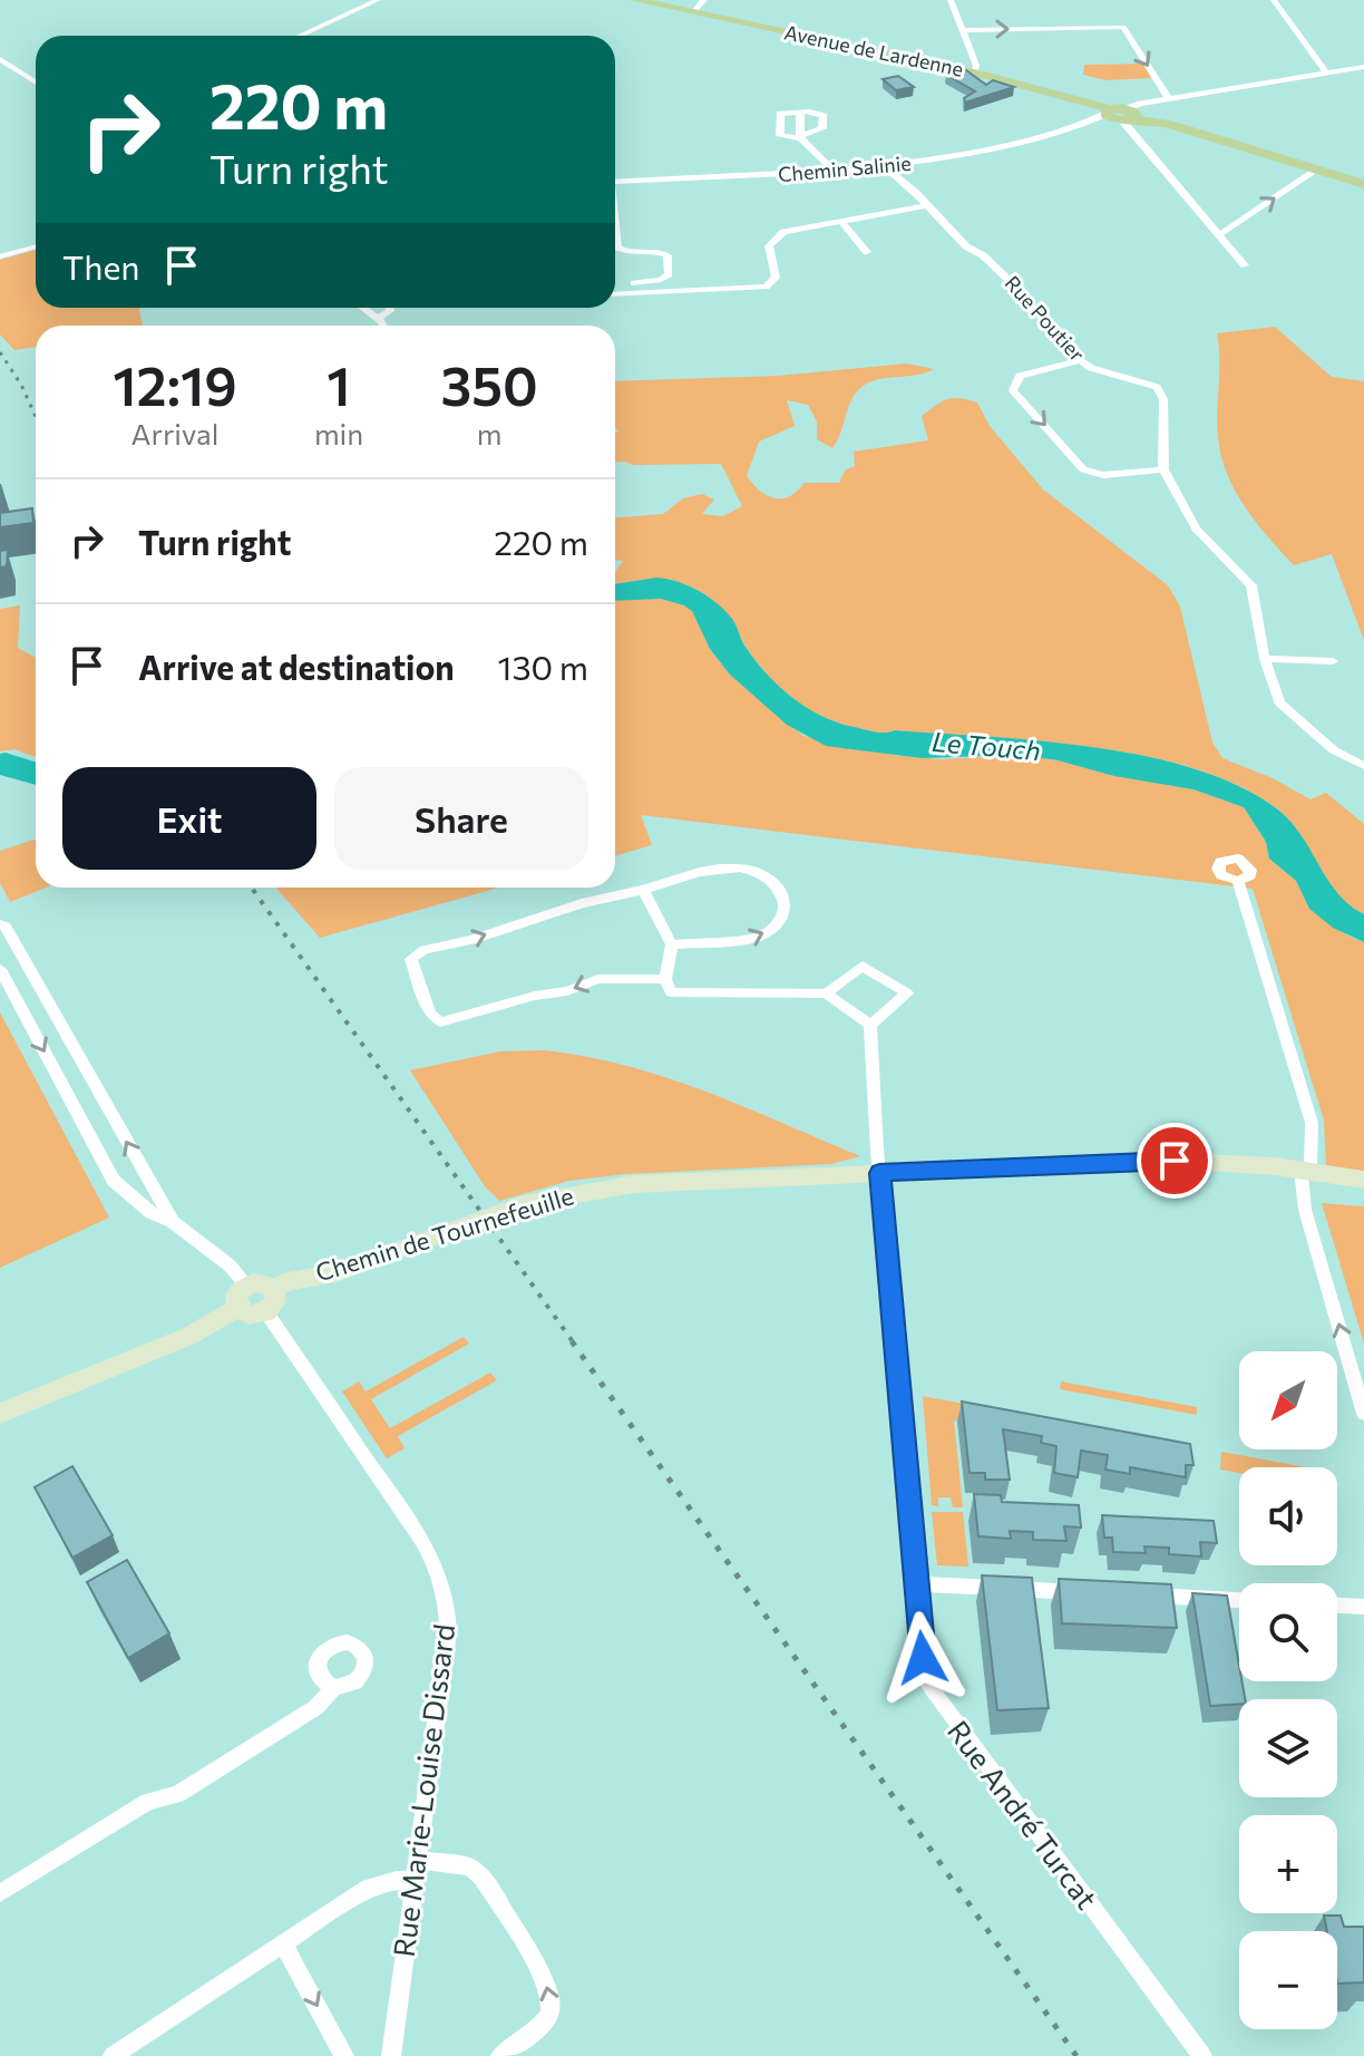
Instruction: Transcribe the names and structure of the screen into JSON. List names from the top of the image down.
{
  "streets": {
    "main road": ["Avenue de Lardenne"],
    "street": [
      "Chemin Salinie",
      "Rue Poutier",
      "Chemin de Tournefeuille",
      "Rue Marie-Louise Dissard",
      "Rue André Turcat"
    ]
  },
  "crossings": [
    ["Avenue de Lardenne", "Chemin Salinie"],
    ["Chemin Salinie", "Rue Poutier"],
    ["Chemin de Tournefeuille", "Rue Marie-Louise Dissard"],
    ["Chemin de Tournefeuille", "Rue André Turcat"]
  ],
  "water": ["Le Touch"],
  "north": "bottom left",
  "page": {
    "turn": ["220 m", "Turn right"],
    "then": "Then",
    "eta": [
      "12:19",
      "Arrival",
      "1",
      "min",
      "350",
      "m"
    ],
    "list": [
      {
        "name": "Turn right",
        "value": "220 m"
      },
      {
        "name": "Arrive at destination",
        "value": "130 m"
      }
    ],
    "buttons": ["Exit", "Share"],
    "map_buttons": ["+", "−"]
  }
}
